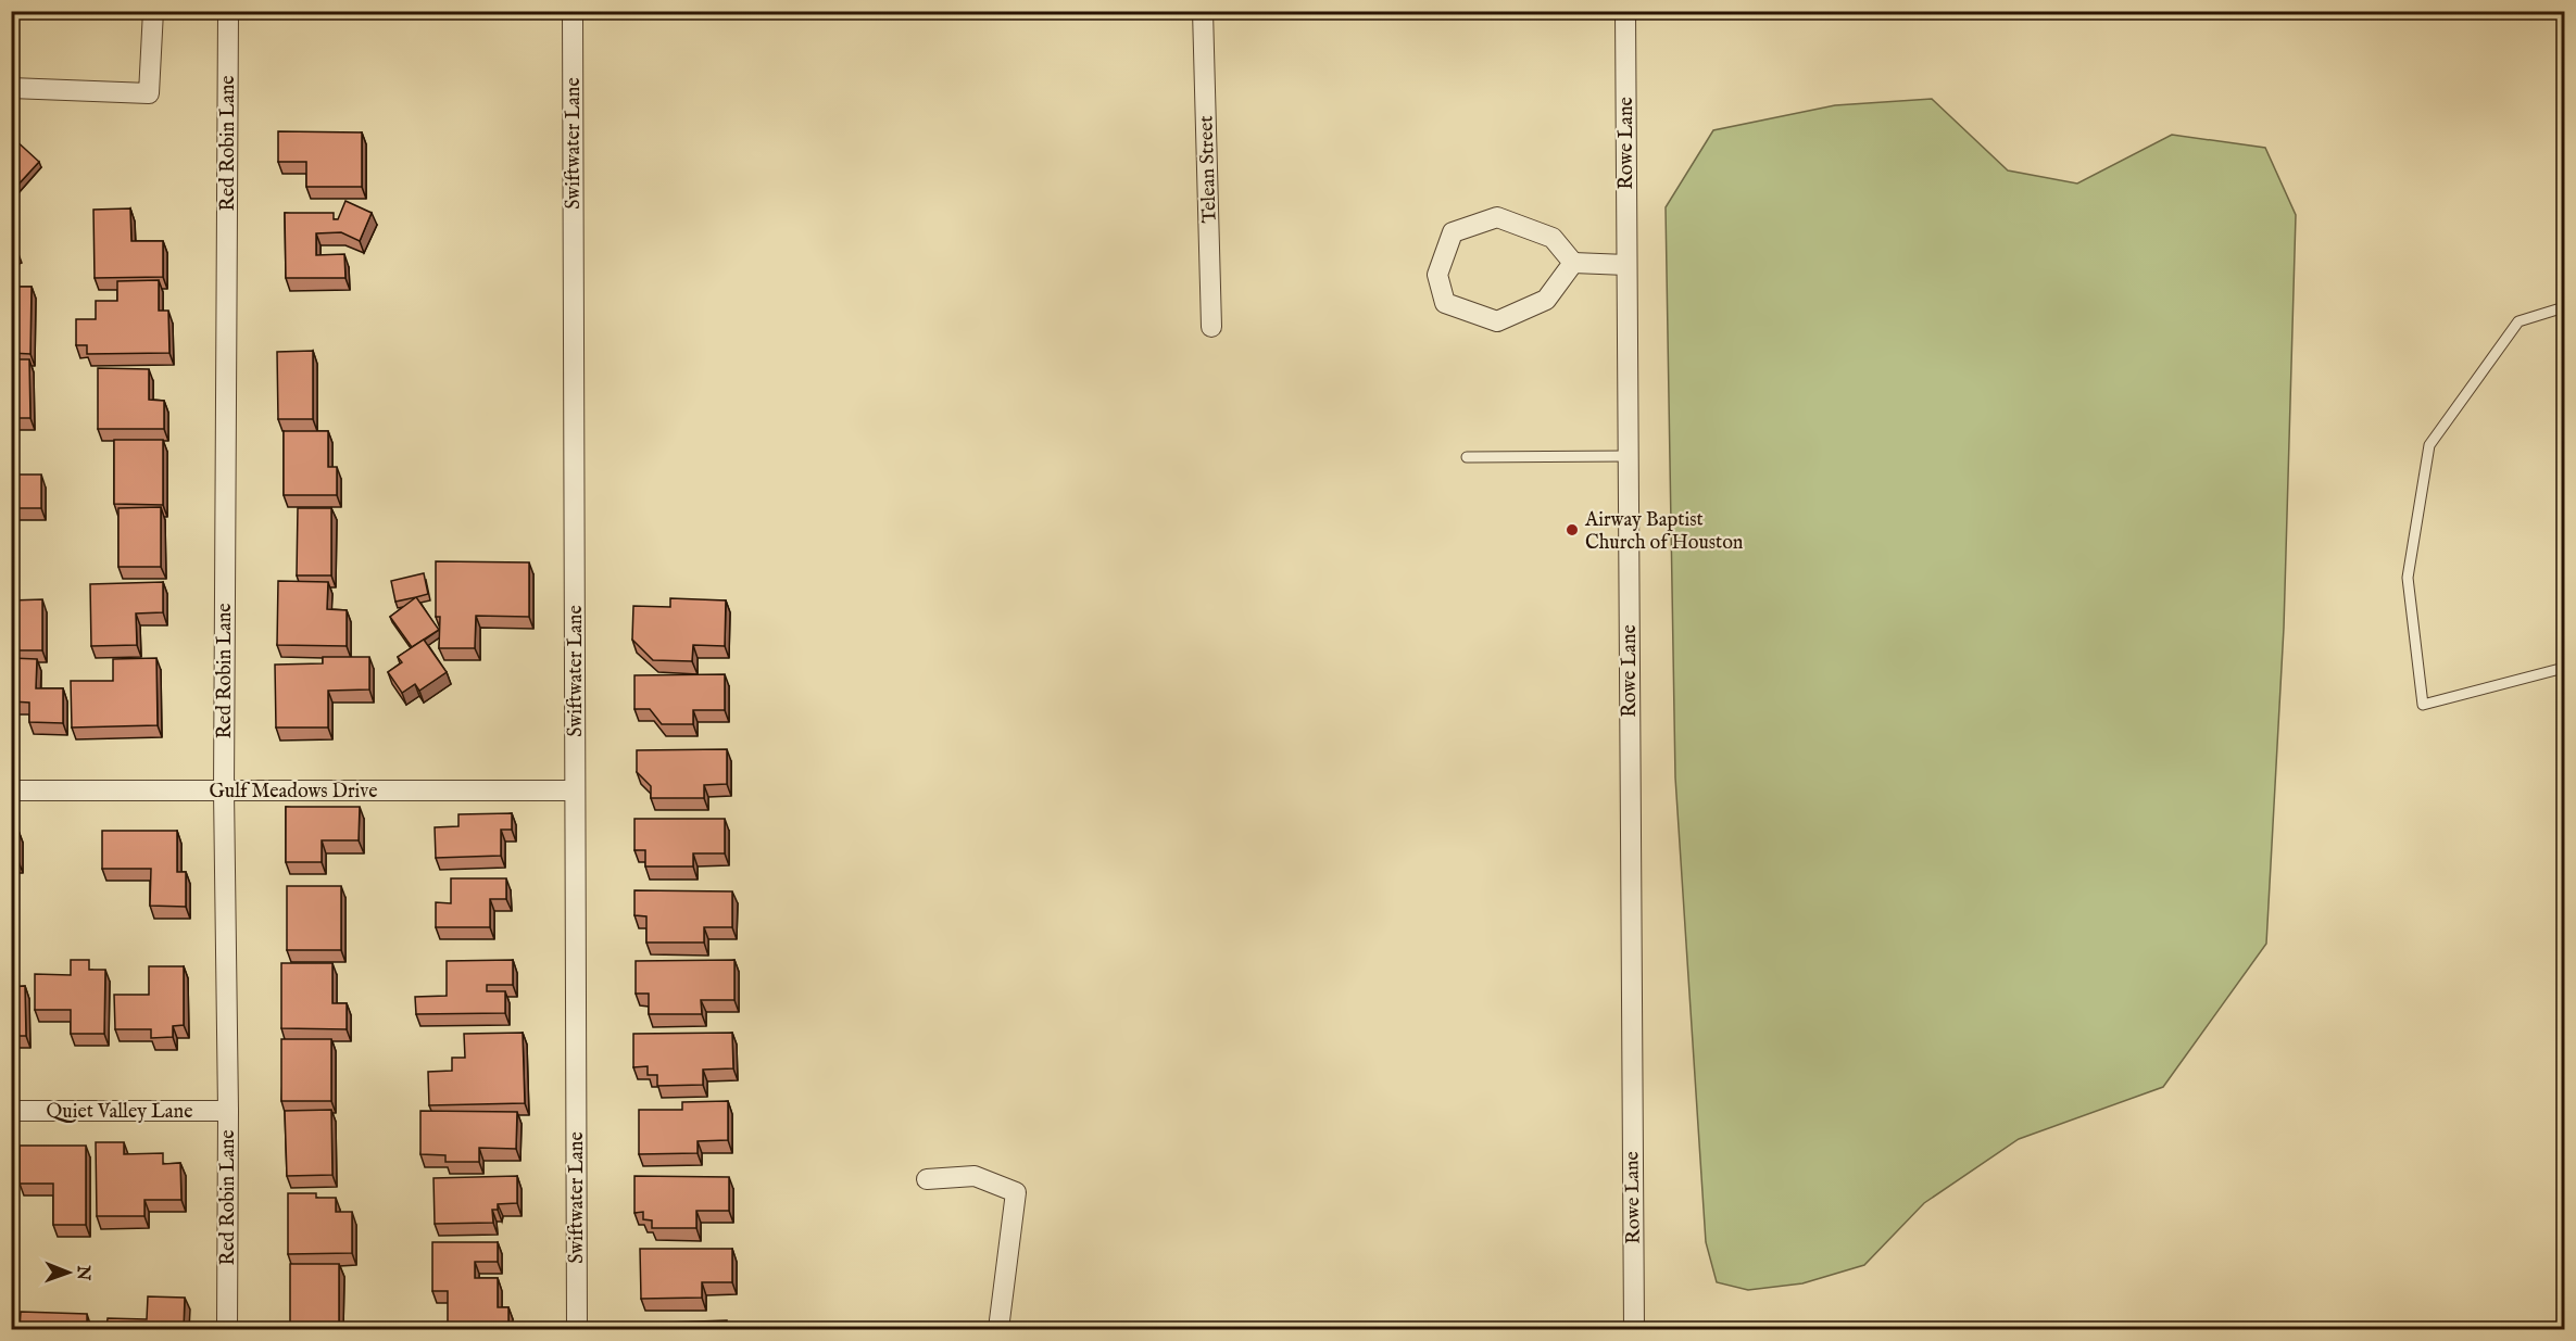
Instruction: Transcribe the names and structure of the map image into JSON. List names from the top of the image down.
{
  "streets": {
    "street": [
      "Red Robin Lane",
      "Swiftwater Lane",
      "Rowe Lane",
      "Telean Street",
      "Gulf Meadows Drive",
      "Quiet Valley Lane"
    ]
  },
  "crossings": [
    ["Red Robin Lane", "Gulf Meadows Drive"],
    ["Red Robin Lane", "Quiet Valley Lane"],
    ["Swiftwater Lane", "Gulf Meadows Drive"]
  ],
  "places": ["Airway Baptist Church of Houston"],
  "north": "right"
}
